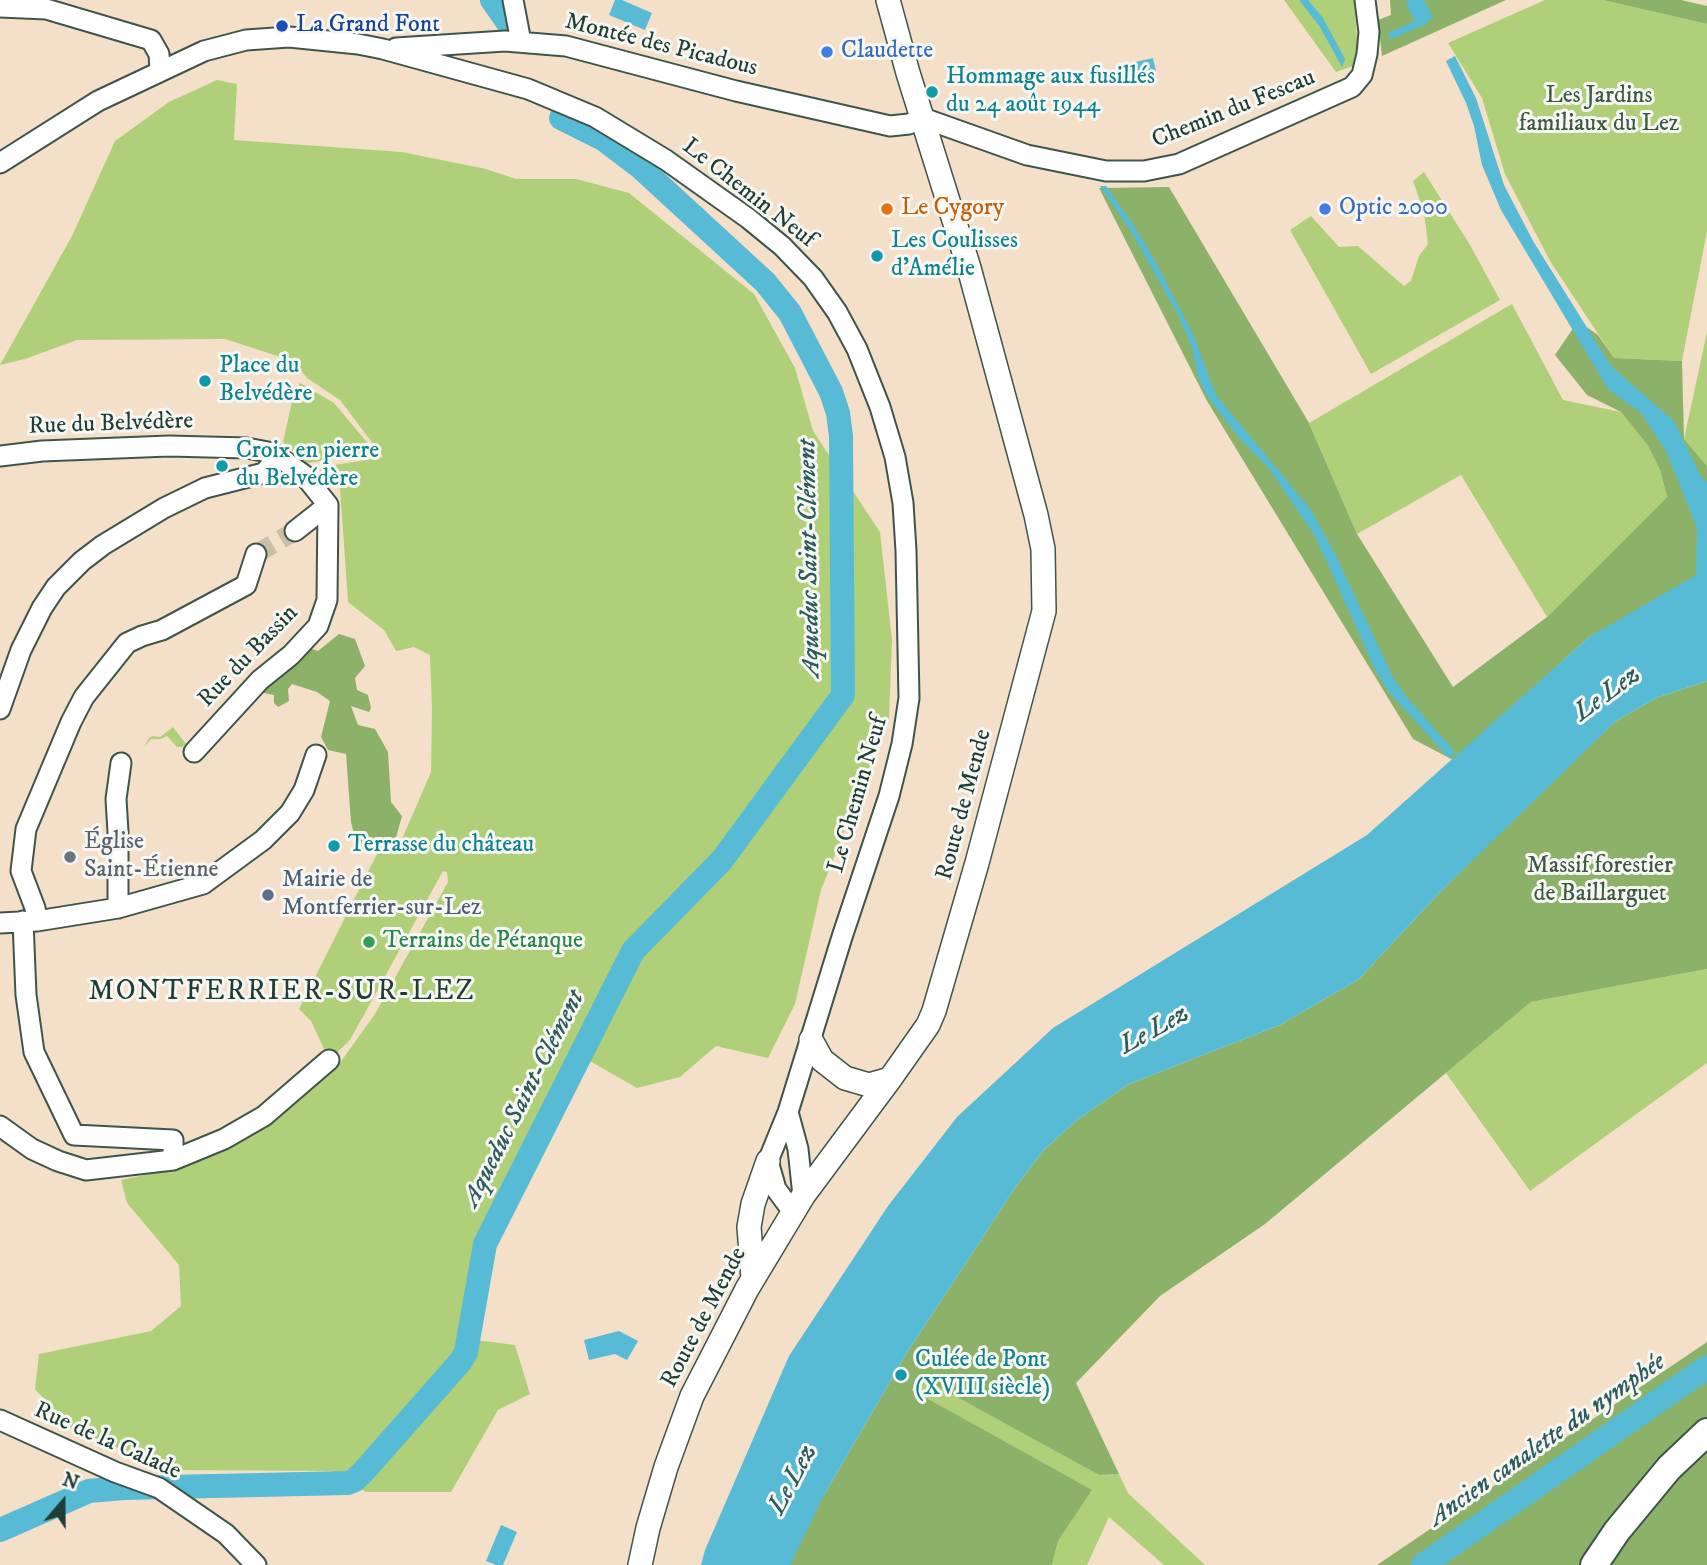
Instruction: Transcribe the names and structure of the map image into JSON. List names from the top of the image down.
{
  "streets": {
    "street": [
      "Montée des Picadous",
      "Chemin du Fescau",
      "Le Chemin Neuf",
      "Rue du Belvédère",
      "Rue du Bassin",
      "Route de Mende",
      "Rue de la Calade"
    ]
  },
  "crossings": [
    ["Montée des Picadous", "Chemin du Fescau"],
    ["Montée des Picadous", "Le Chemin Neuf"],
    ["Montée des Picadous", "Route de Mende"],
    ["Chemin du Fescau", "Route de Mende"],
    ["Rue du Belvédère", "Rue du Bassin"]
  ],
  "districts": ["MONTFERRIER-SUR-LEZ"],
  "water": ["Aqueduc Saint-Clément", "Le Lez", "Ancien canalette du nymphée"],
  "parks": ["Les Jardins familiaux du Lez", "Massif forestier de Baillarguet"],
  "places": [
    "La Grand Font",
    "Claudette",
    "Hommage aux fusillés du 24 août 1944",
    "Le Cygory",
    "Optic 2000",
    "Les Coulisses d'Amélie",
    "Place du Belvédère",
    "Croix en pierre du Belvédère",
    "Terrasse du château",
    "Église Saint-Étienne",
    "Mairie de Montferrier-sur-Lez",
    "Terrains de Pétanque",
    "Culée de Pont (XVIII siècle)"
  ],
  "north": "top"
}
